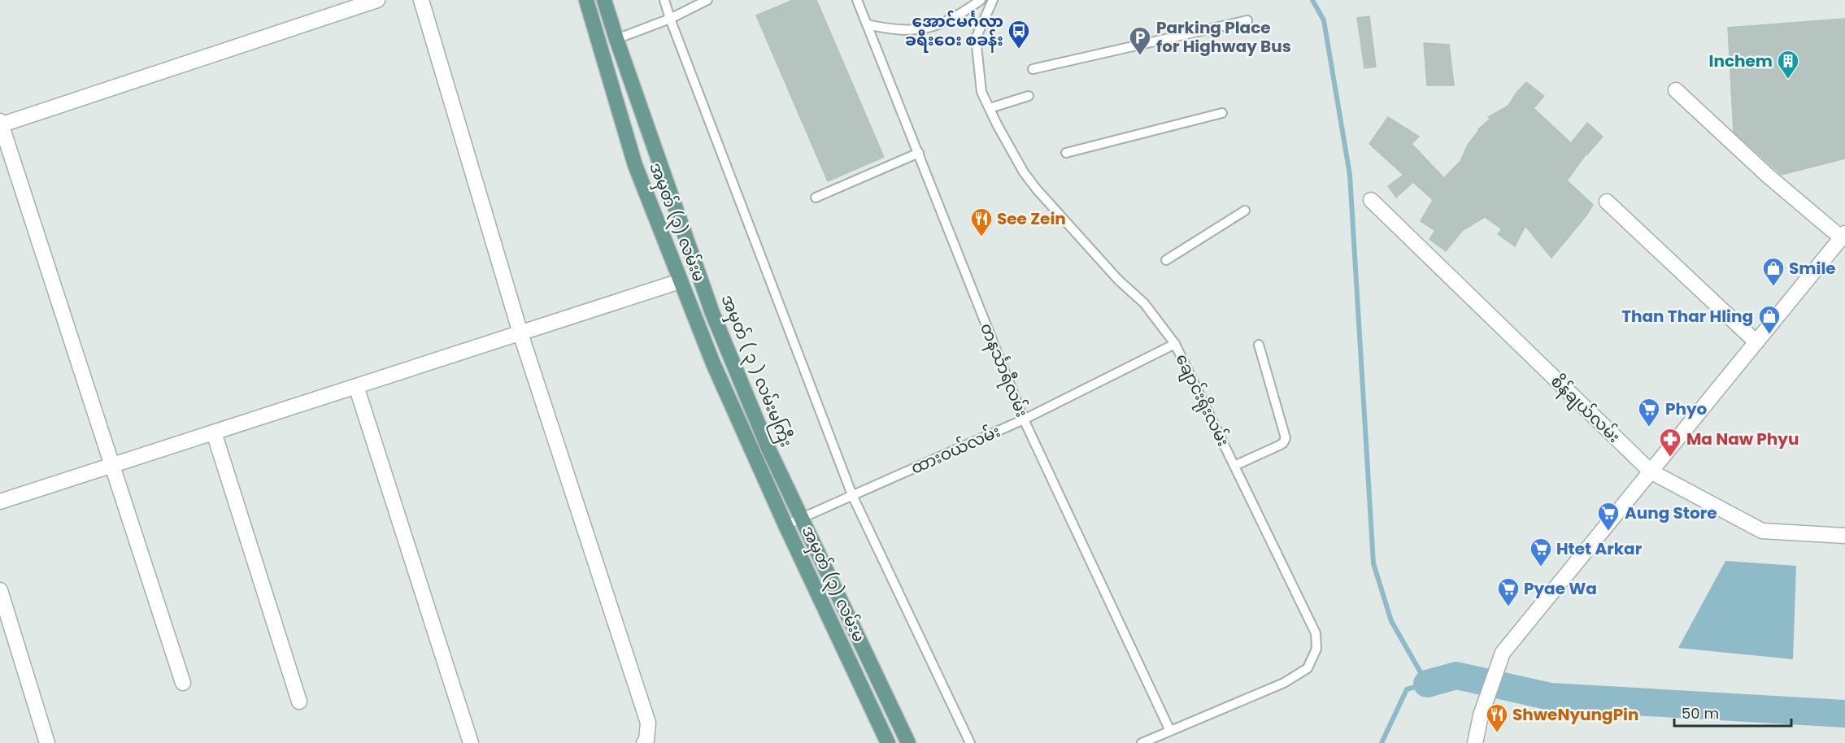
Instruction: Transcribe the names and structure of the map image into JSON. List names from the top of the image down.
{
  "streets": {
    "main road": ["အမှတ် (၃) လမ်းမ", "အမှတ် ( ၃ ) လမ်းမကြီး"],
    "street": ["စိန်ချယ်လမ်း"],
    "lane": ["တနင်္သာရီလမ်း", "ချောင်းရိုးလမ်း", "ထားဝယ်လမ်း"]
  },
  "crossings": [
    ["အမှတ် (၃) လမ်းမ", "အမှတ် ( ၃ ) လမ်းမကြီး"],
    ["အမှတ် (၃) လမ်းမ", "ထားဝယ်လမ်း"],
    ["တနင်္သာရီလမ်း", "ချောင်းရိုးလမ်း"],
    ["တနင်္သာရီလမ်း", "ထားဝယ်လမ်း"],
    ["အမှတ် ( ၃ ) လမ်းမကြီး", "ထားဝယ်လမ်း"],
    ["ချောင်းရိုးလမ်း", "ထားဝယ်လမ်း"]
  ],
  "places": {
    "bus stop": ["အောင်မင်္ဂလာ ခရီးဝေး စခန်း"],
    "parking": ["Parking Place for Highway Bus"],
    "building": ["Inchem"],
    "restaurant": ["See Zein", "ShweNyungPin"],
    "shop": ["Smile", "Than Thar Hling"],
    "supermarket": [
      "Phyo",
      "Aung Store",
      "Htet Arkar",
      "Pyae Wa"
    ],
    "pharmacy": ["Ma Naw Phyu"]
  },
  "scale_bar": "50 m"
}
